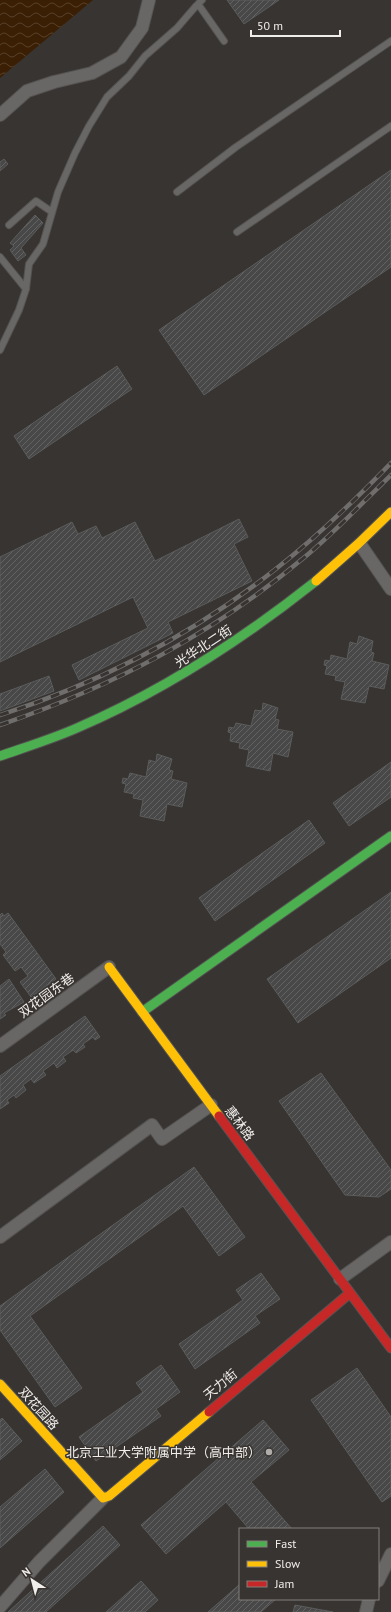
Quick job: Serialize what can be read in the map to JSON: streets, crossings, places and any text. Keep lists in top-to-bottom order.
{
  "streets": {
    "street": [
      "光华北二街",
      "双花园东巷",
      "惠林路",
      "天力街",
      "双花园路"
    ]
  },
  "crossings": [
    ["双花园东巷", "惠林路"],
    ["惠林路", "天力街"],
    ["天力街", "双花园路"]
  ],
  "places": ["北京工业大学附属中学（高中部）"],
  "legend": ["Fast", "Slow", "Jam"],
  "scale_bar": "50 m",
  "north": "top left"
}
